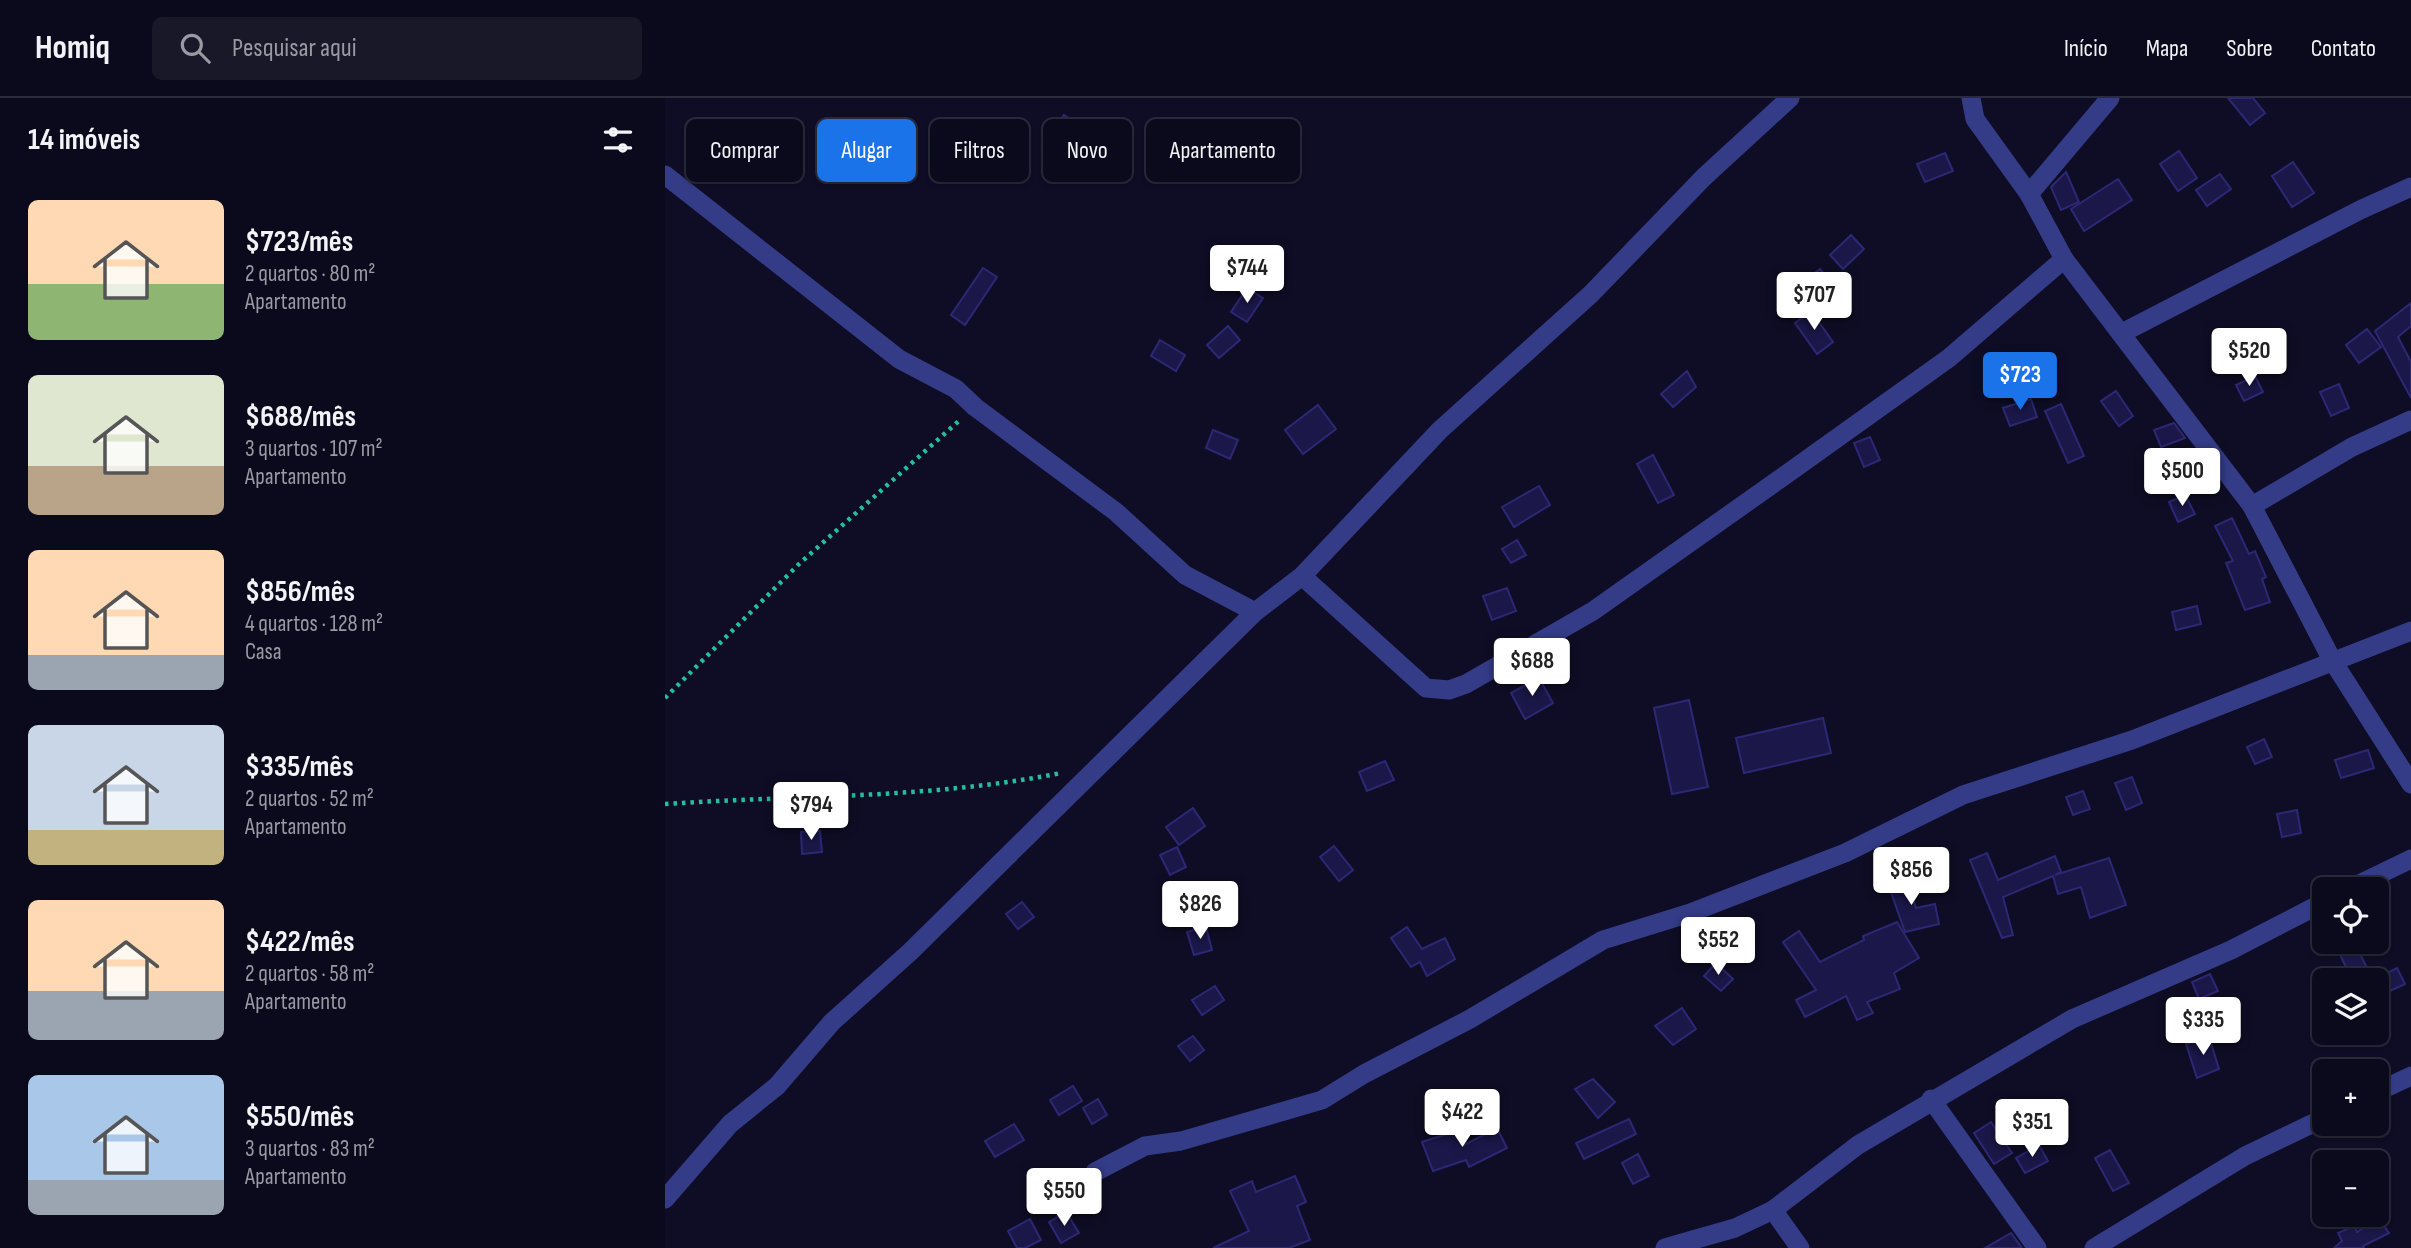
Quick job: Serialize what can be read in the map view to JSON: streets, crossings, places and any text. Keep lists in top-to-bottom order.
{
  "page": {
    "header": "Homiq",
    "search": "Pesquisar aqui",
    "nav": [
      "Início",
      "Mapa",
      "Sobre",
      "Contato"
    ],
    "heading": "14 imóveis",
    "chip": [
      "Comprar",
      "Alugar",
      "Filtros",
      "Novo",
      "Apartamento"
    ],
    "list": [
      {
        "name": "$723/mês",
        "note": "2 quartos · 80 m² · Apartamento"
      },
      {
        "name": "$688/mês",
        "note": "3 quartos · 107 m² · Apartamento"
      },
      {
        "name": "$856/mês",
        "note": "4 quartos · 128 m² · Casa"
      },
      {
        "name": "$335/mês",
        "note": "2 quartos · 52 m² · Apartamento"
      },
      {
        "name": "$422/mês",
        "note": "2 quartos · 58 m² · Apartamento"
      },
      {
        "name": "$550/mês",
        "note": "3 quartos · 83 m² · Apartamento"
      }
    ],
    "price": [
      "$744",
      "$707",
      "$520",
      "$723",
      "$500",
      "$688",
      "$794",
      "$856",
      "$826",
      "$552",
      "$335",
      "$422",
      "$351",
      "$550"
    ],
    "map_buttons": ["+", "−"]
  }
}
